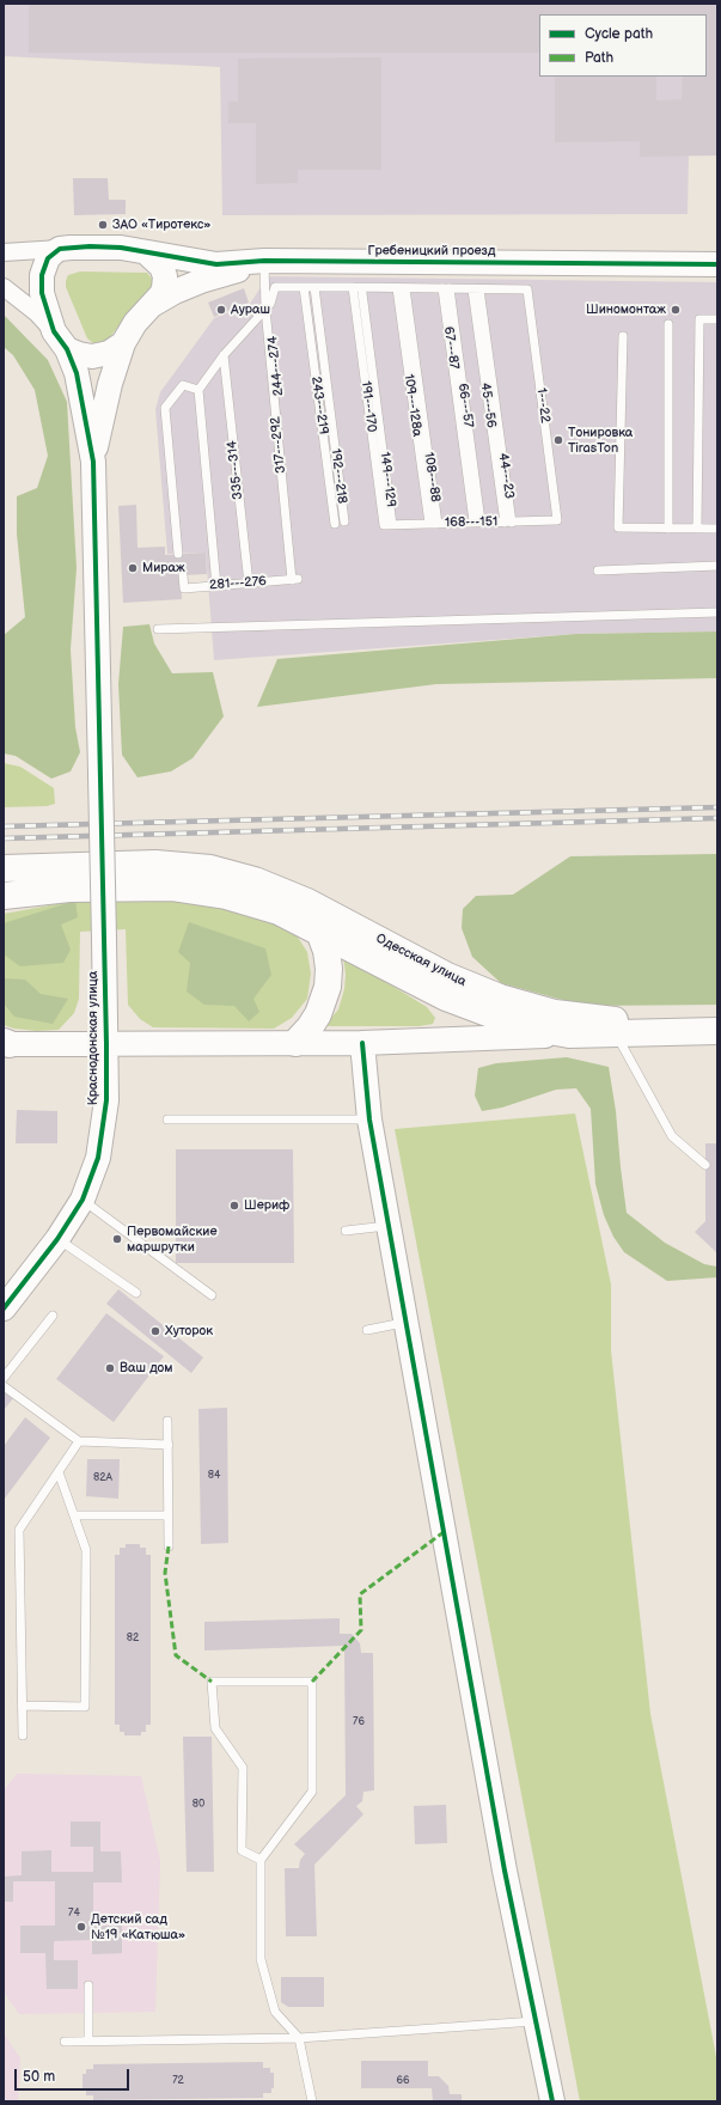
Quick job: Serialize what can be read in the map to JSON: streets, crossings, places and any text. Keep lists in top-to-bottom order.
{
  "streets": {
    "main road": ["Одесская улица"],
    "street": ["Гребеницкий проезд", "Краснодонская улица"],
    "lane": [
      "67---87",
      "244---274",
      "243---219",
      "109---128а",
      "45---56",
      "1---22",
      "191---170",
      "335---314",
      "192---218",
      "149---129",
      "168---151",
      "281---276"
    ]
  },
  "crossings": [
    ["Гребеницкий проезд", "244---274"],
    ["67---87", "168---151"],
    ["244---274", "281---276"],
    ["243---219", "192---218"],
    ["109---128а", "168---151"],
    ["45---56", "1---22"],
    ["45---56", "168---151"],
    ["1---22", "168---151"],
    ["191---170", "149---129"],
    ["191---170", "168---151"],
    ["335---314", "281---276"],
    ["149---129", "168---151"],
    ["Одесская улица", "Краснодонская улица"]
  ],
  "places": [
    "ЗАО «Тиротекс»",
    "Аураш",
    "Шиномонтаж",
    "Тонировка TirasTon",
    "Мираж",
    "Шериф",
    "Первомайские маршрутки",
    "Хуторок",
    "Ваш дом",
    "Детский сад №19 «Катюша»"
  ],
  "house_numbers": [
    "84",
    "82А",
    "82",
    "76",
    "80",
    "74",
    "72",
    "66"
  ],
  "legend": ["Cycle path", "Path"],
  "scale_bar": "50 m"
}
